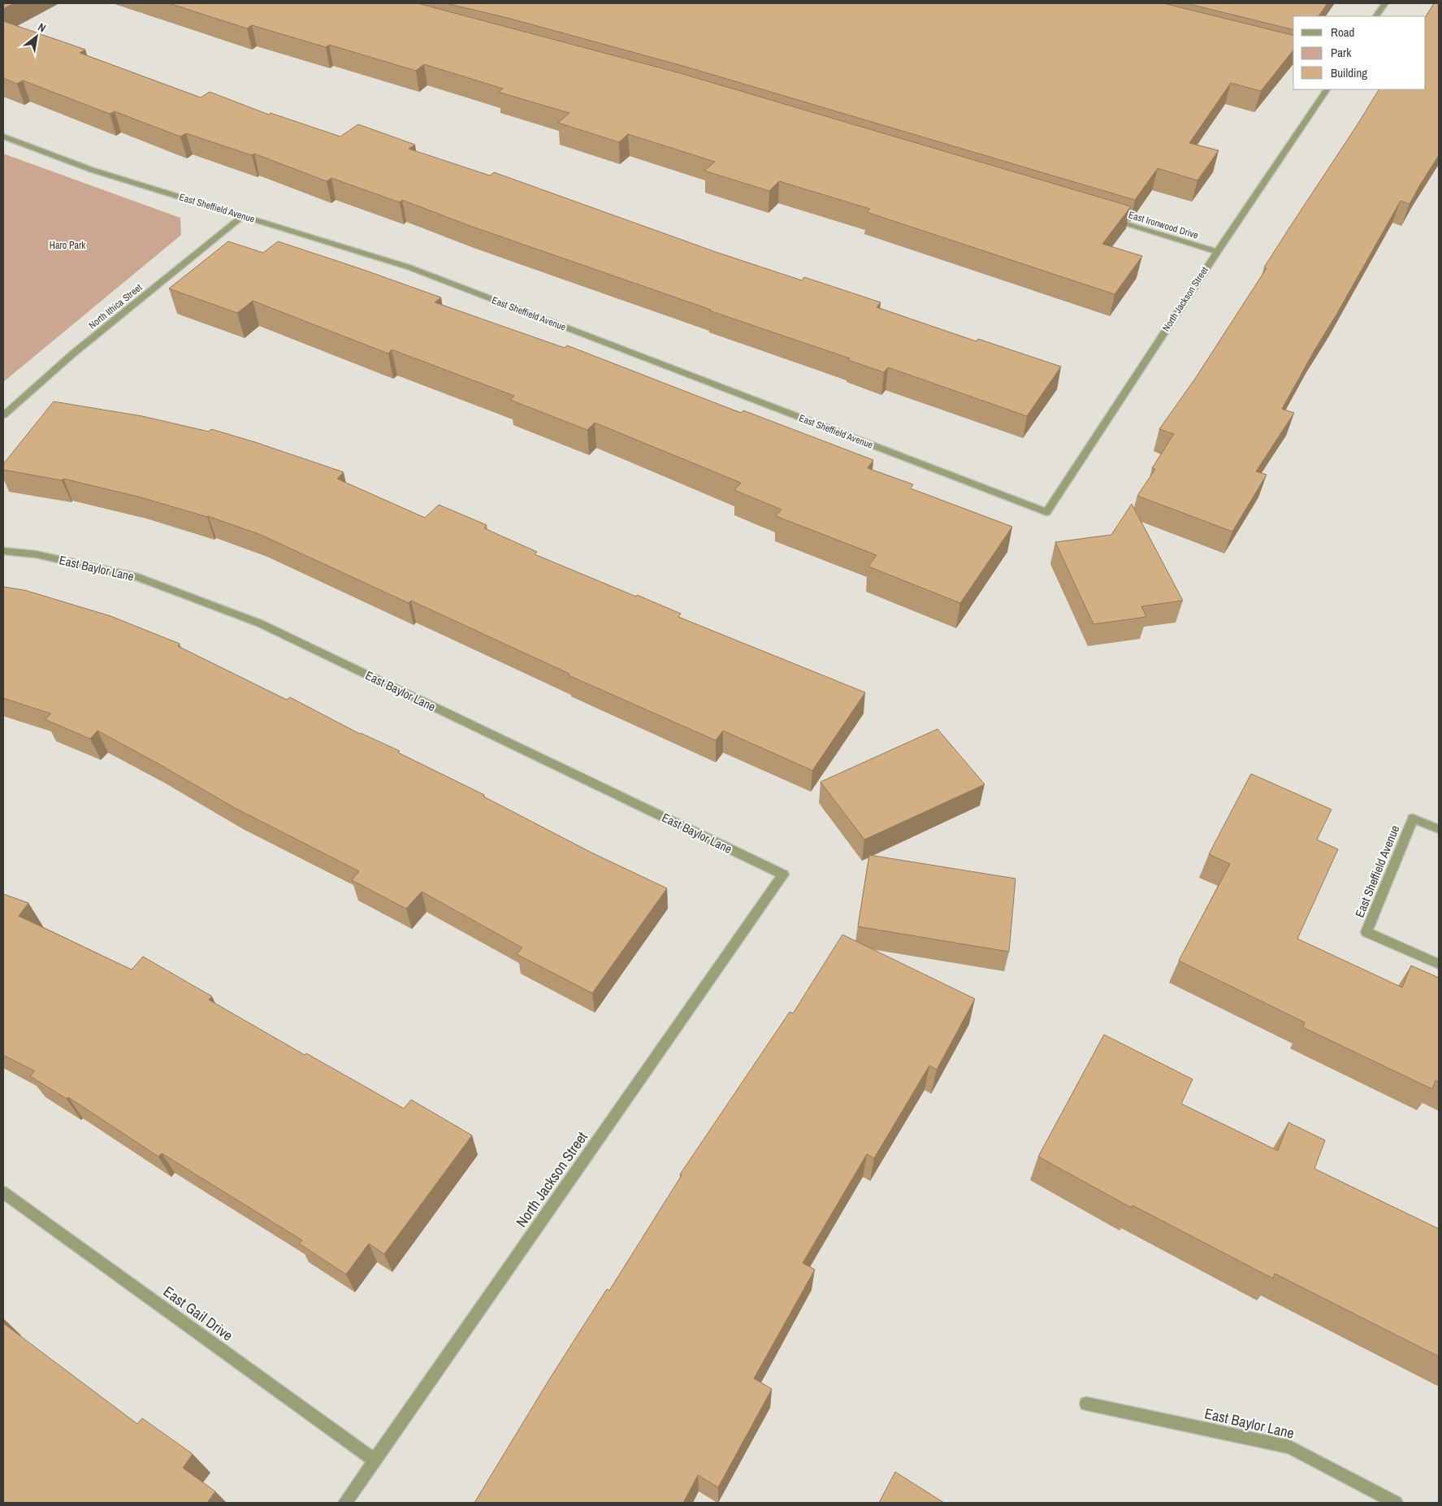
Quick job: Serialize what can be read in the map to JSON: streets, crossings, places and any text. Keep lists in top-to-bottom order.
{
  "streets": {
    "street": [
      "East Sheffield Avenue",
      "East Ironwood Drive",
      "North Jackson Street",
      "North Ithica Street",
      "East Baylor Lane",
      "East Gail Drive"
    ]
  },
  "crossings": [
    ["East Sheffield Avenue", "North Jackson Street"],
    ["East Sheffield Avenue", "North Ithica Street"],
    ["East Ironwood Drive", "North Jackson Street"],
    ["North Jackson Street", "East Baylor Lane"],
    ["North Jackson Street", "East Gail Drive"]
  ],
  "parks": ["Haro Park"],
  "legend": ["Road", "Park", "Building"],
  "north": "top right"
}
